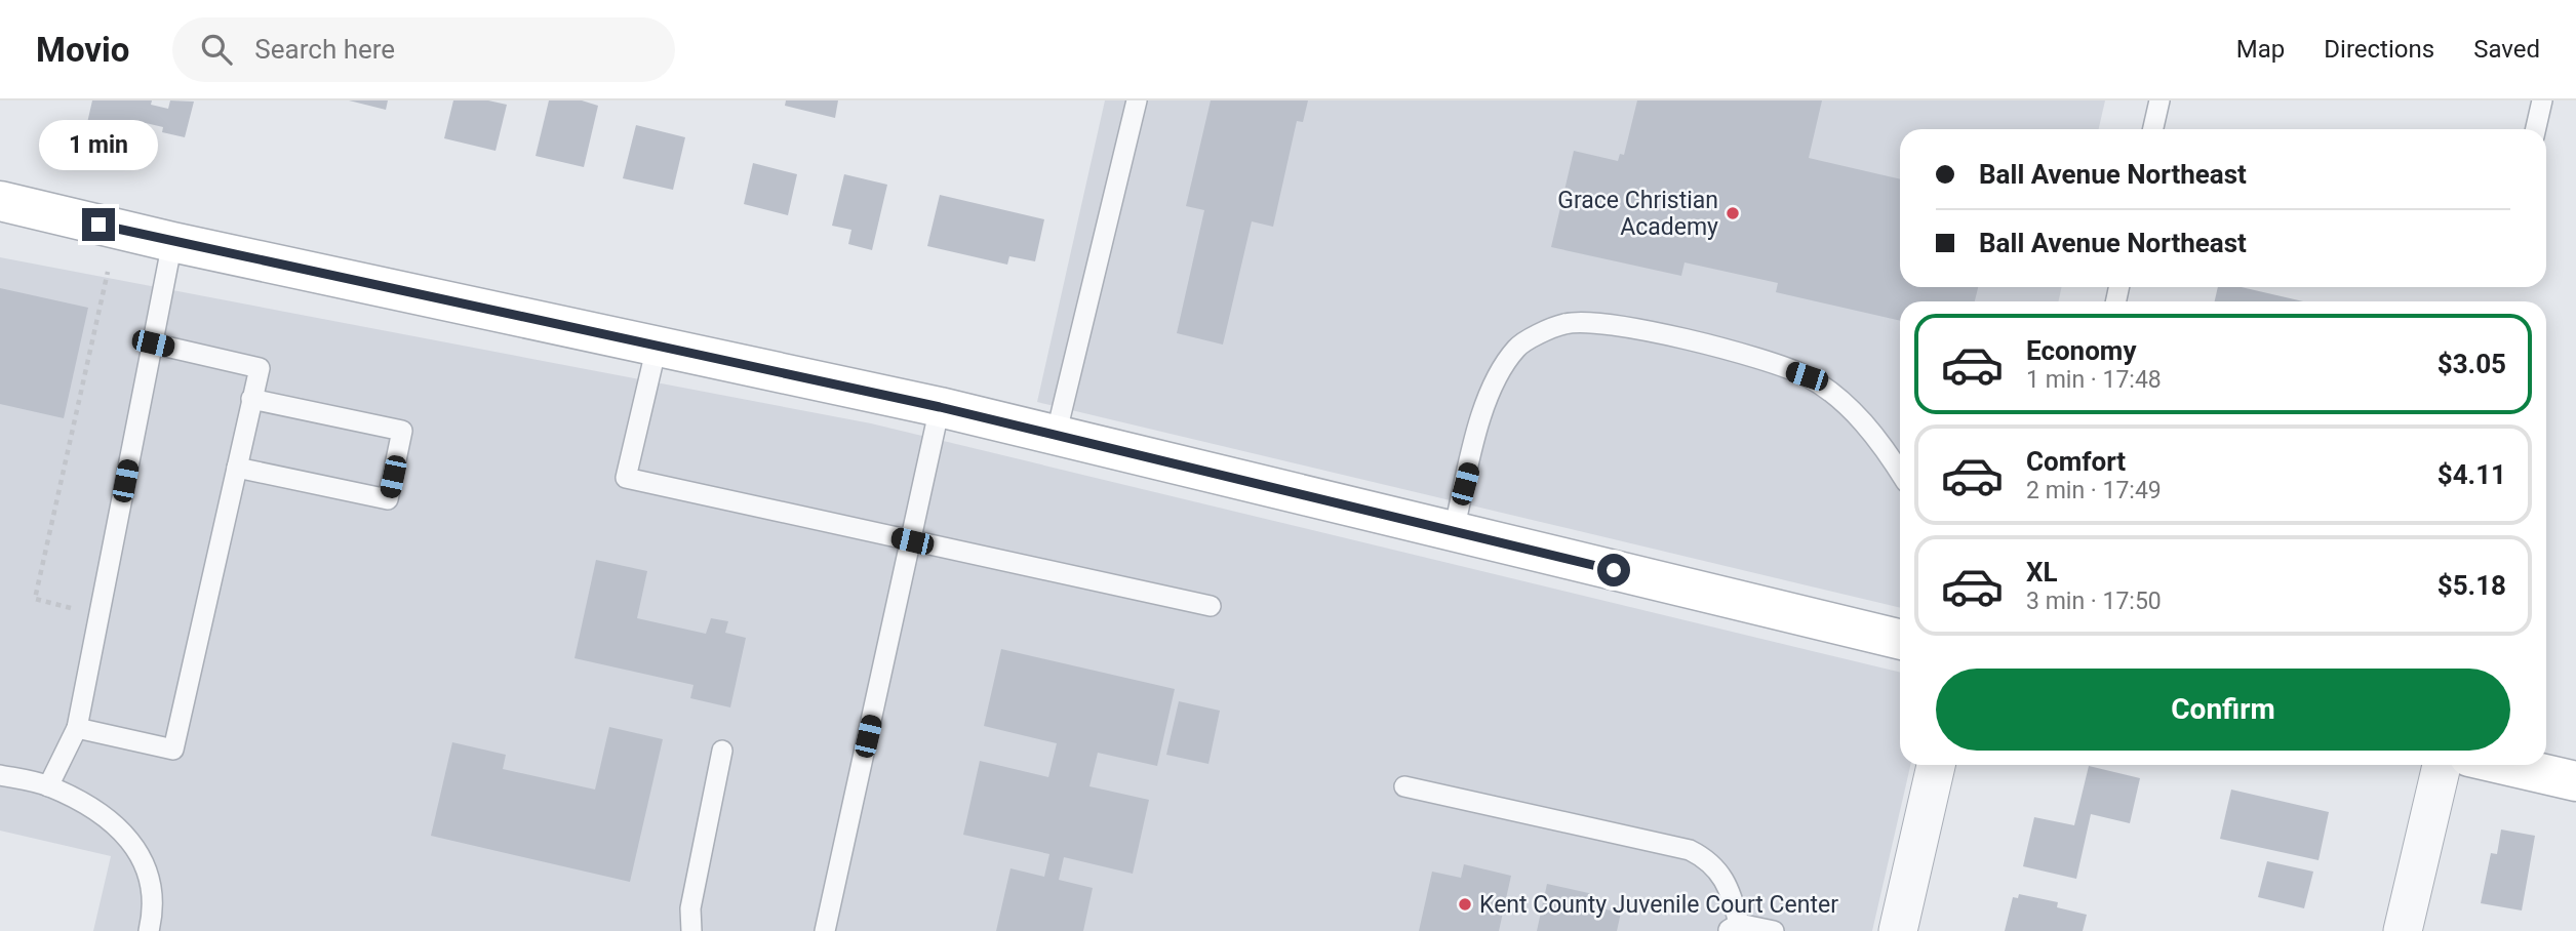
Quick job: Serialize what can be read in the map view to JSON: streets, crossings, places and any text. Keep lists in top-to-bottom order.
{
  "places": ["Grace Christian Academy", "Kent County Juvenile Court Center"],
  "page": {
    "header": "Movio",
    "search": "Search here",
    "nav": ["Map", "Directions", "Saved"],
    "bubble": "1 min",
    "banner": ["Ball Avenue Northeast", "Ball Avenue Northeast"],
    "list": [
      {
        "name": "Economy",
        "note": "1 min · 17:48",
        "value": "$3.05"
      },
      {
        "name": "Comfort",
        "note": "2 min · 17:49",
        "value": "$4.11"
      },
      {
        "name": "XL",
        "note": "3 min · 17:50",
        "value": "$5.18"
      }
    ],
    "buttons": "Confirm"
  }
}
